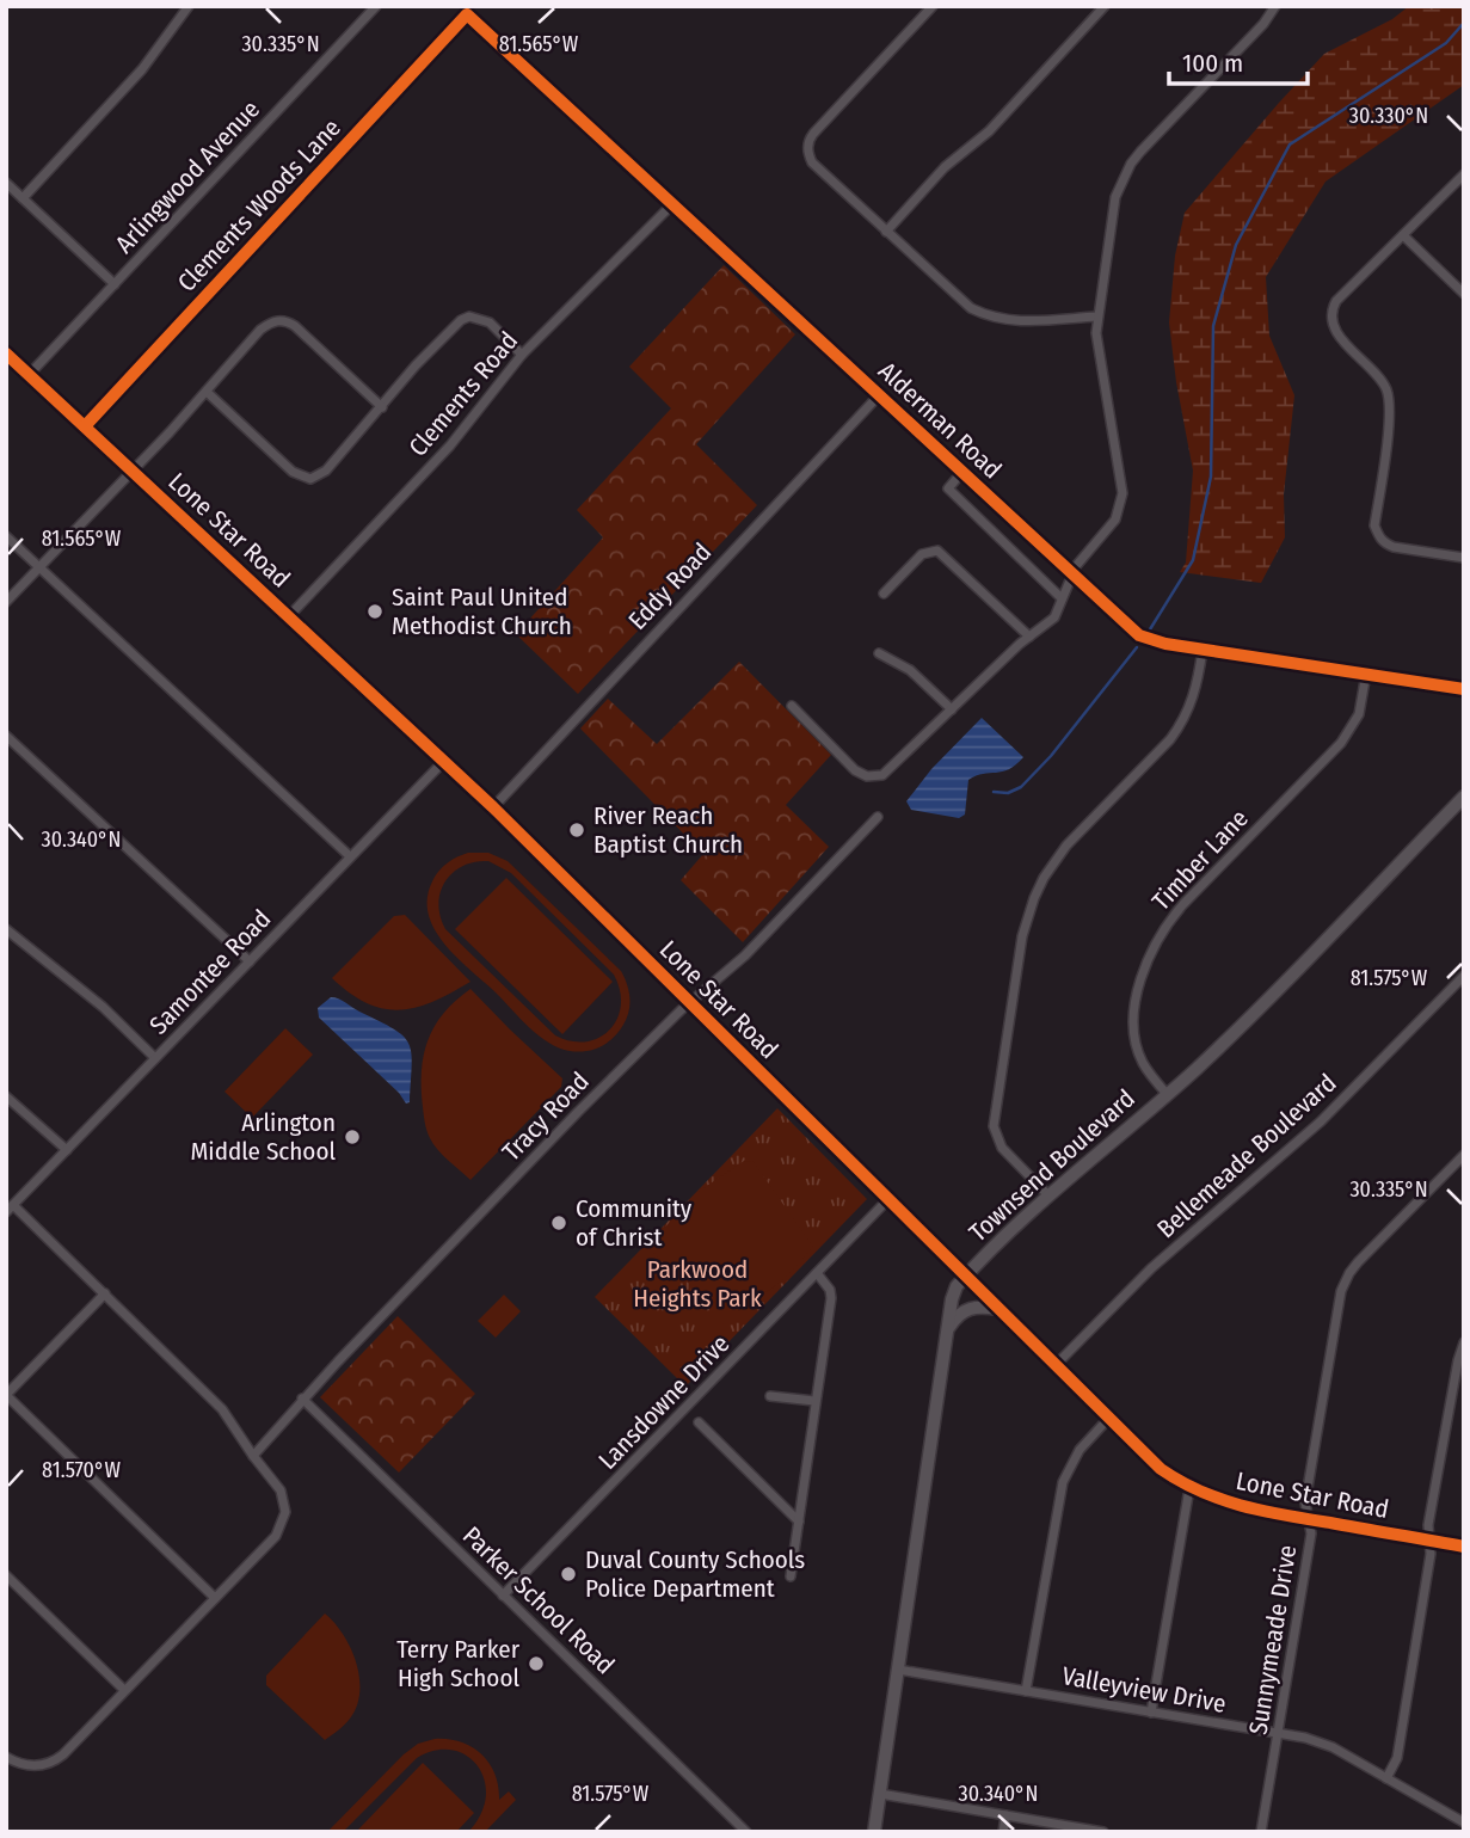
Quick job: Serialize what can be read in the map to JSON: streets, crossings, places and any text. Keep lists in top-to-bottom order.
{
  "streets": {
    "street": [
      "Arlingwood Avenue",
      "Clements Woods Lane",
      "Clements Road",
      "Alderman Road",
      "Lone Star Road",
      "Eddy Road",
      "Timber Lane",
      "Samontee Road",
      "Tracy Road",
      "Bellemeade Boulevard",
      "Townsend Boulevard",
      "Lansdowne Drive",
      "Parker School Road",
      "Sunnymeade Drive",
      "Valleyview Drive"
    ]
  },
  "crossings": [
    ["Arlingwood Avenue", "Lone Star Road"],
    ["Clements Woods Lane", "Alderman Road"],
    ["Clements Woods Lane", "Lone Star Road"],
    ["Clements Road", "Alderman Road"],
    ["Clements Road", "Lone Star Road"],
    ["Alderman Road", "Eddy Road"],
    ["Alderman Road", "Timber Lane"],
    ["Lone Star Road", "Eddy Road"],
    ["Lone Star Road", "Samontee Road"],
    ["Lone Star Road", "Tracy Road"],
    ["Lone Star Road", "Bellemeade Boulevard"],
    ["Lone Star Road", "Townsend Boulevard"],
    ["Lone Star Road", "Lansdowne Drive"],
    ["Lone Star Road", "Sunnymeade Drive"],
    ["Timber Lane", "Townsend Boulevard"],
    ["Tracy Road", "Parker School Road"],
    ["Townsend Boulevard", "Valleyview Drive"],
    ["Lansdowne Drive", "Parker School Road"],
    ["Sunnymeade Drive", "Valleyview Drive"]
  ],
  "parks": ["Parkwood Heights Park"],
  "places": [
    "Saint Paul United Methodist Church",
    "River Reach Baptist Church",
    "Arlington Middle School",
    "Community of Christ",
    "Duval County Schools Police Department",
    "Terry Parker High School"
  ],
  "scale_bar": "100 m",
  "coordinates": [
    "30.335°N",
    "81.565°W",
    "30.330°N",
    "30.340°N",
    "81.575°W",
    "81.570°W"
  ]
}
